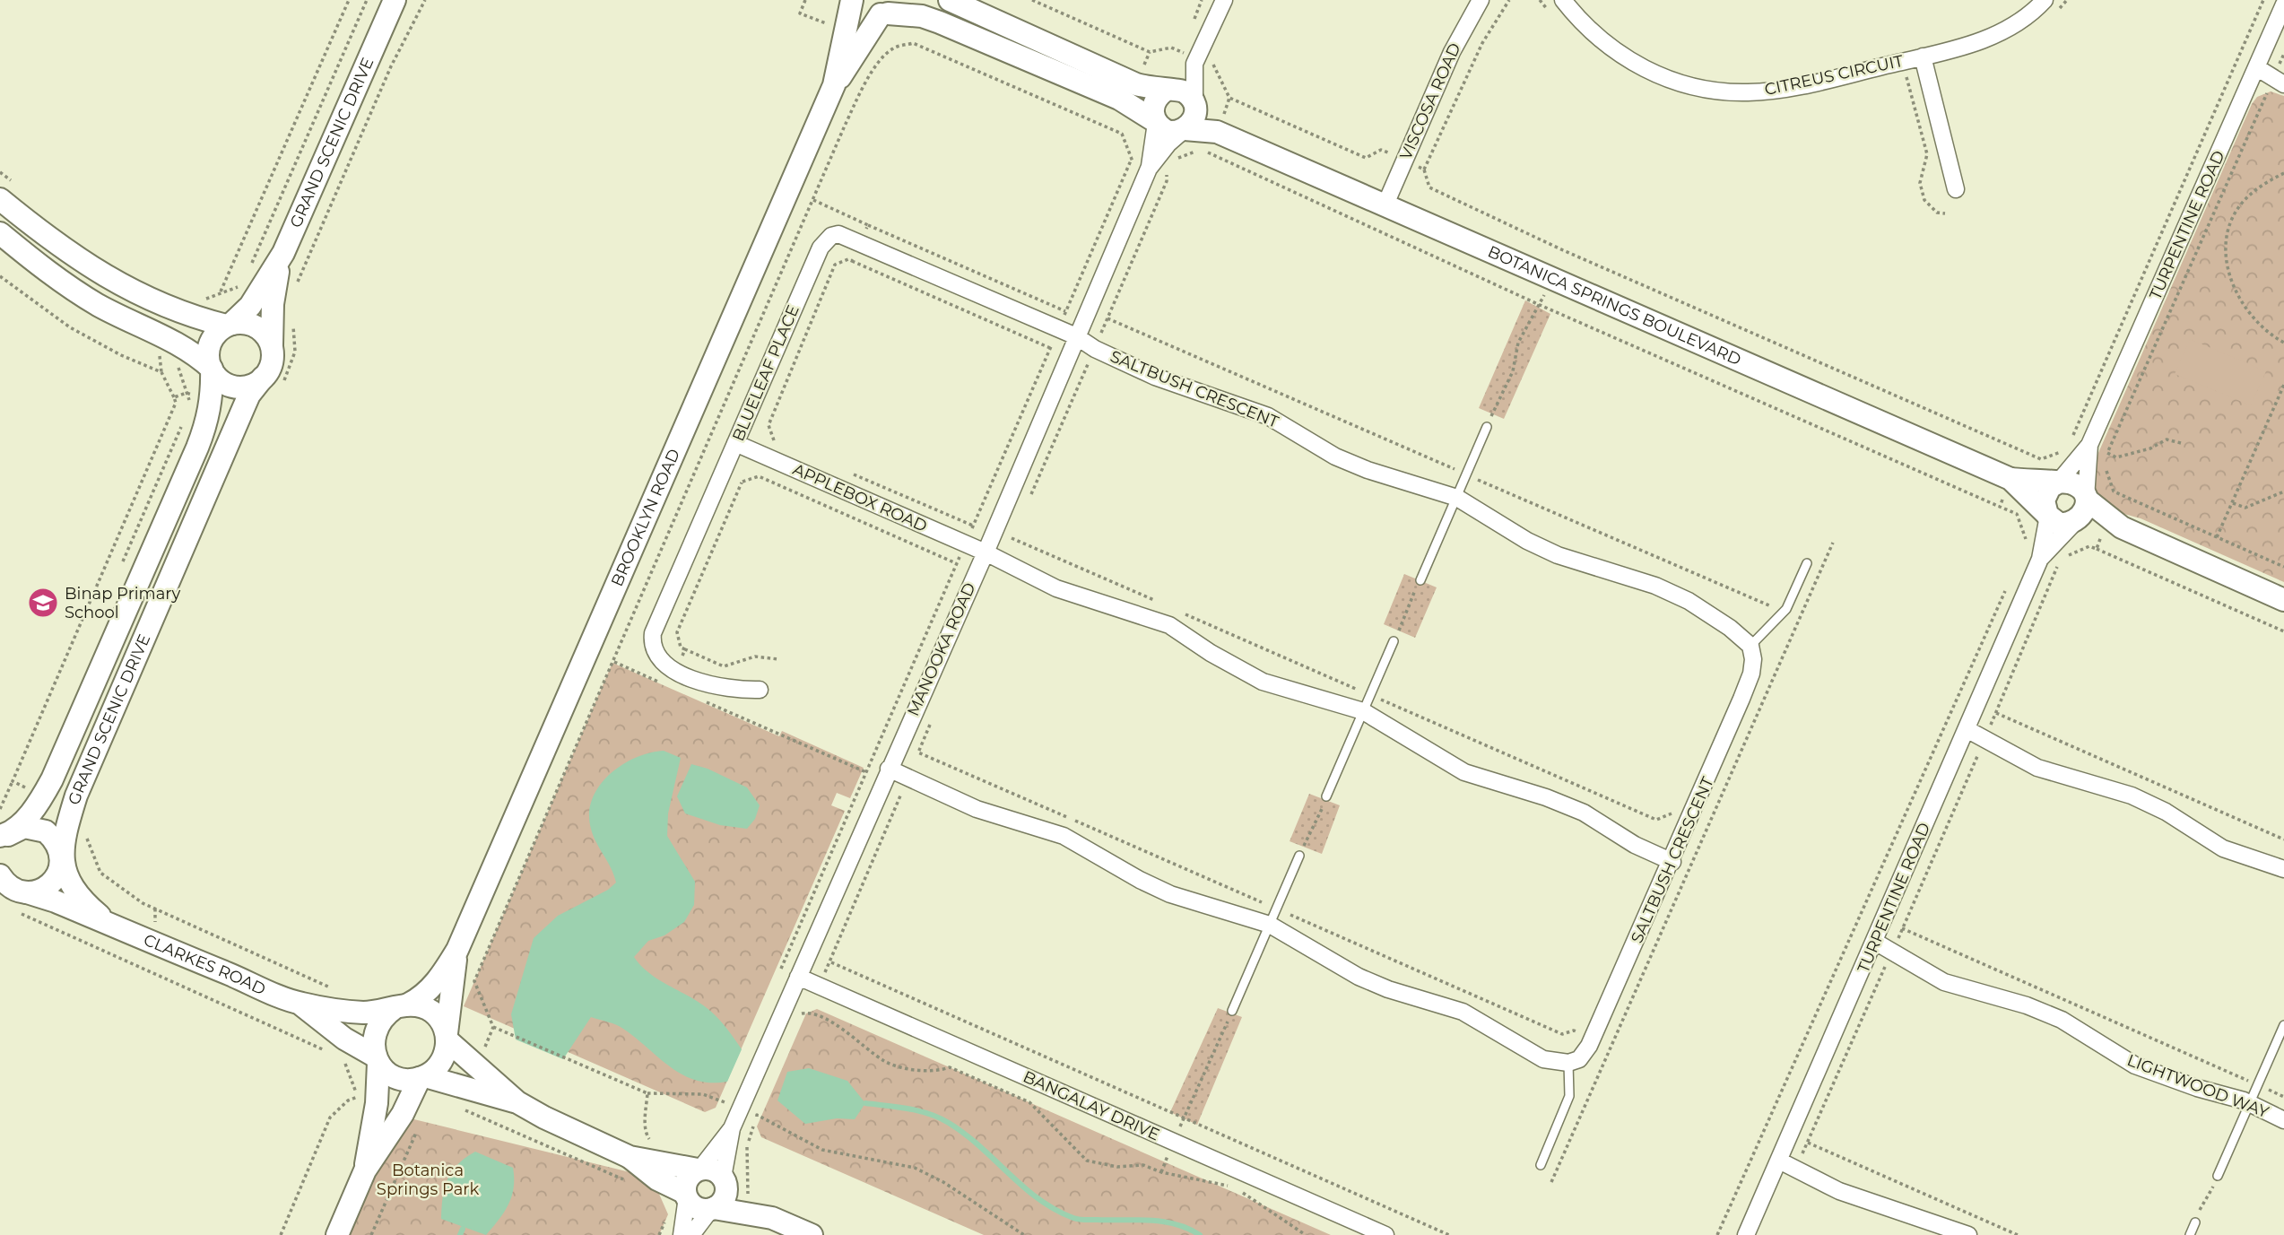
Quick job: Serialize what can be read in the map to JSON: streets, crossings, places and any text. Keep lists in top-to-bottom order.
{
  "streets": {
    "street": [
      "CITREUS CIRCUIT",
      "VISCOSA ROAD",
      "GRAND SCENIC DRIVE",
      "TURPENTINE ROAD",
      "BOTANICA SPRINGS BOULEVARD",
      "BLUELEAF PLACE",
      "SALTBUSH CRESCENT",
      "APPLEBOX ROAD",
      "BROOKLYN ROAD",
      "MANOOKA ROAD",
      "CLARKES ROAD",
      "LIGHTWOOD WAY",
      "BANGALAY DRIVE"
    ]
  },
  "crossings": [
    ["VISCOSA ROAD", "BOTANICA SPRINGS BOULEVARD"],
    ["GRAND SCENIC DRIVE", "CLARKES ROAD"],
    ["TURPENTINE ROAD", "BOTANICA SPRINGS BOULEVARD"],
    ["TURPENTINE ROAD", "LIGHTWOOD WAY"],
    ["BOTANICA SPRINGS BOULEVARD", "MANOOKA ROAD"],
    ["BLUELEAF PLACE", "SALTBUSH CRESCENT"],
    ["BLUELEAF PLACE", "APPLEBOX ROAD"],
    ["BLUELEAF PLACE", "MANOOKA ROAD"],
    ["SALTBUSH CRESCENT", "APPLEBOX ROAD"],
    ["SALTBUSH CRESCENT", "MANOOKA ROAD"],
    ["APPLEBOX ROAD", "MANOOKA ROAD"],
    ["BROOKLYN ROAD", "CLARKES ROAD"],
    ["MANOOKA ROAD", "BANGALAY DRIVE"]
  ],
  "parks": ["Botanica Springs Park"],
  "places": {
    "school or university": ["Binap Primary School"]
  }
}
